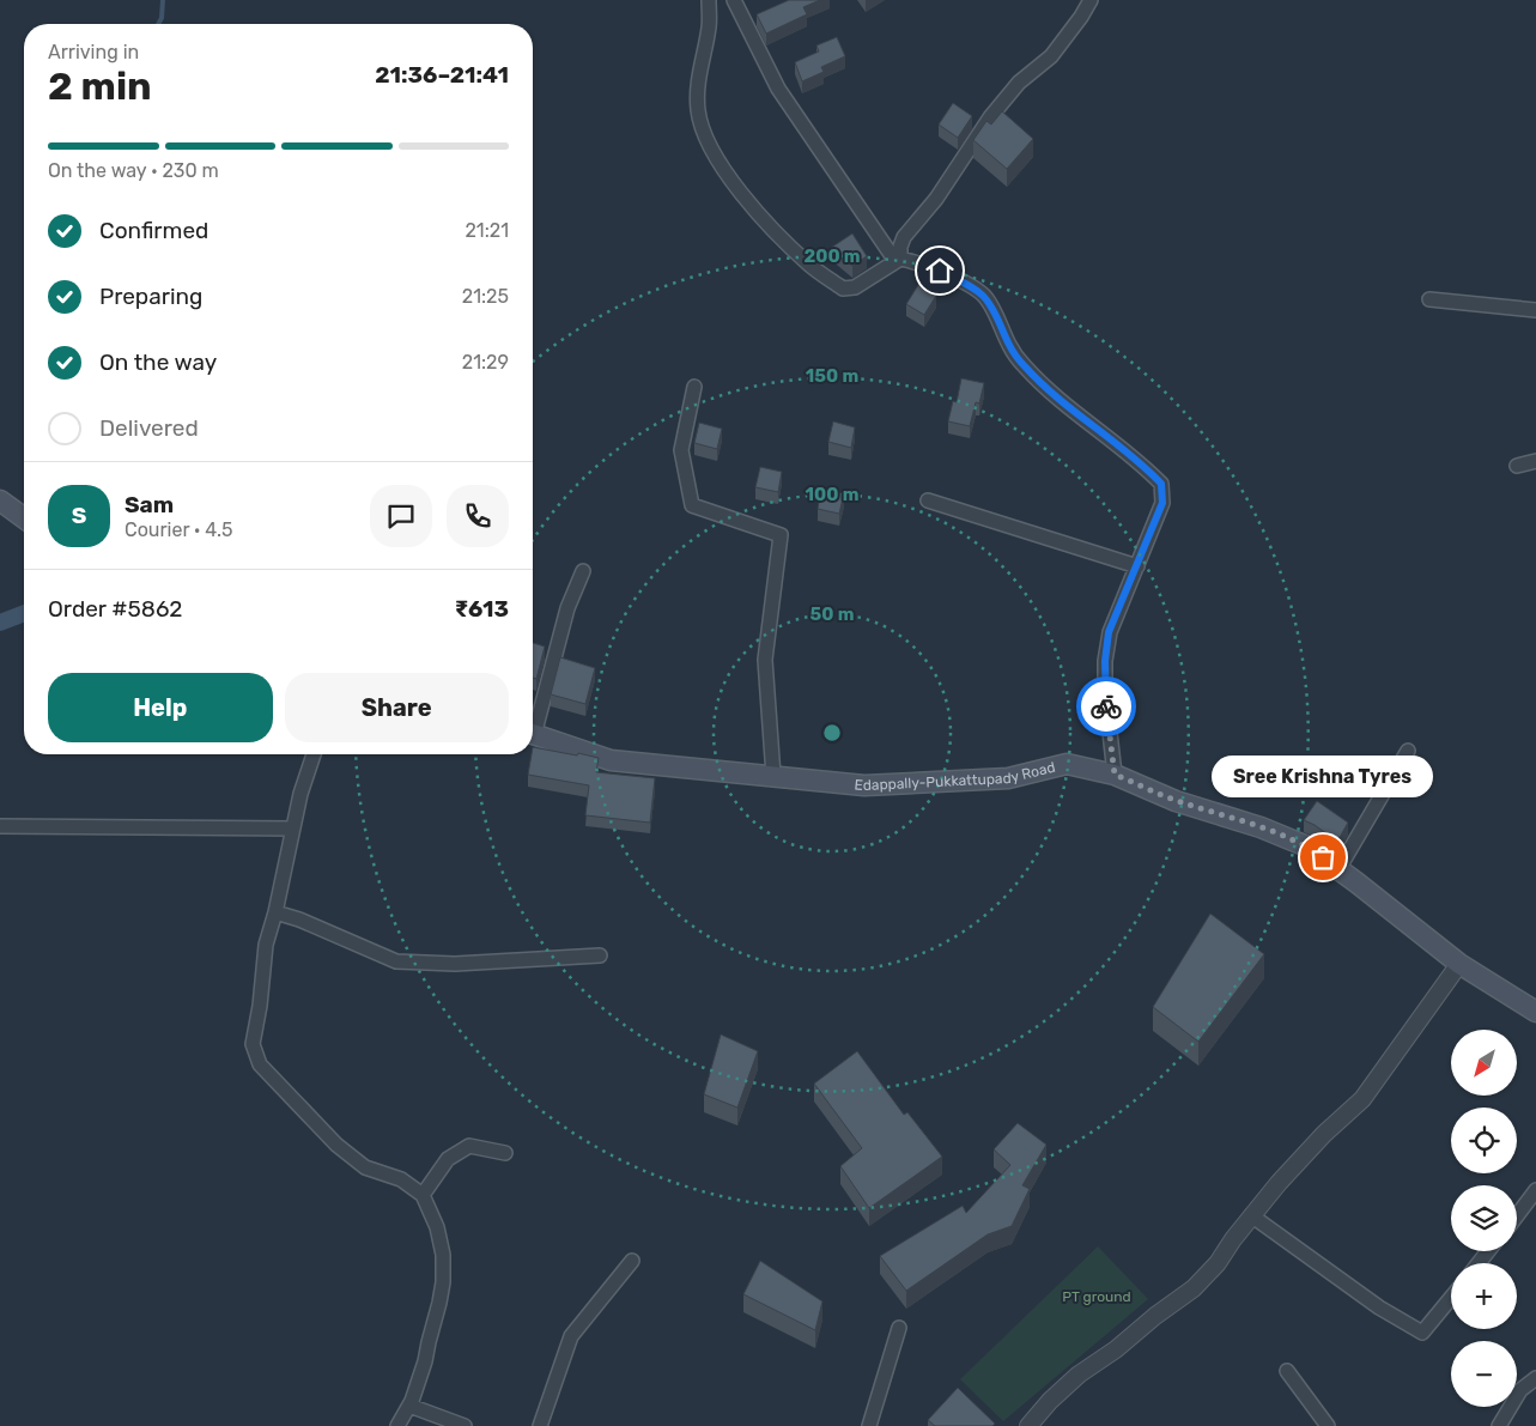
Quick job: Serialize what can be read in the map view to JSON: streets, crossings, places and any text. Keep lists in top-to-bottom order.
{
  "streets": {
    "main road": ["Edappally-Pukkattupady Road"]
  },
  "parks": ["PT ground"],
  "places": ["Sree Krishna Tyres"],
  "north": "bottom left",
  "page": {
    "heading": ["2 min", "Arriving in", "21:36–21:41"],
    "panel": [
      "Sam",
      "Courier · 4.5",
      "Order #5862",
      "₹613"
    ],
    "bar": "On the way · 230 m",
    "list": [
      ["Confirmed", "21:21"],
      ["Preparing", "21:25"],
      ["On the way", "21:29"],
      "Delivered"
    ],
    "round": "S",
    "buttons": ["Help", "Share"],
    "bubble": "Sree Krishna Tyres",
    "map_buttons": ["+", "−"]
  },
  "rings": [
    "200 m",
    "150 m",
    "100 m",
    "50 m"
  ]
}
